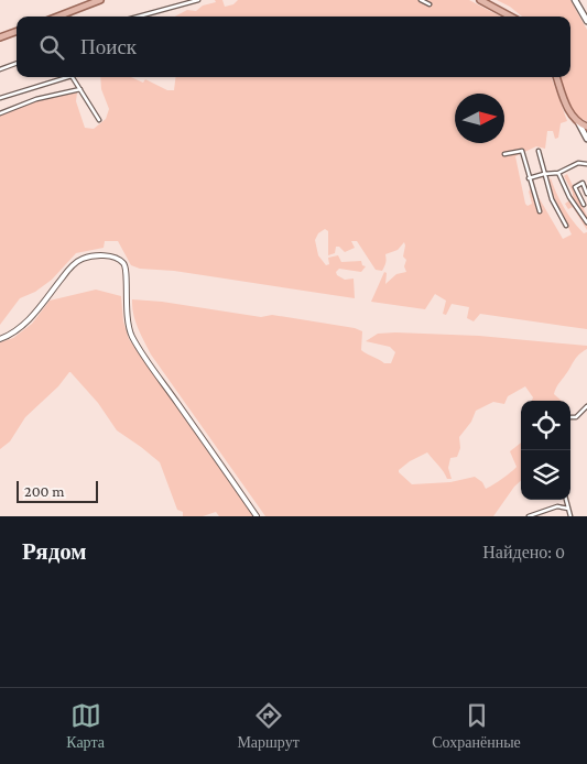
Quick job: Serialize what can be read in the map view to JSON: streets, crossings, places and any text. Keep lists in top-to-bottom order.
{
  "scale_bar": "200 m",
  "north": "right",
  "page": {
    "search": "Поиск",
    "scale": "200 m",
    "heading": ["Рядом", "Найдено: 0"],
    "nav": ["Карта", "Маршрут", "Сохранённые"]
  }
}
